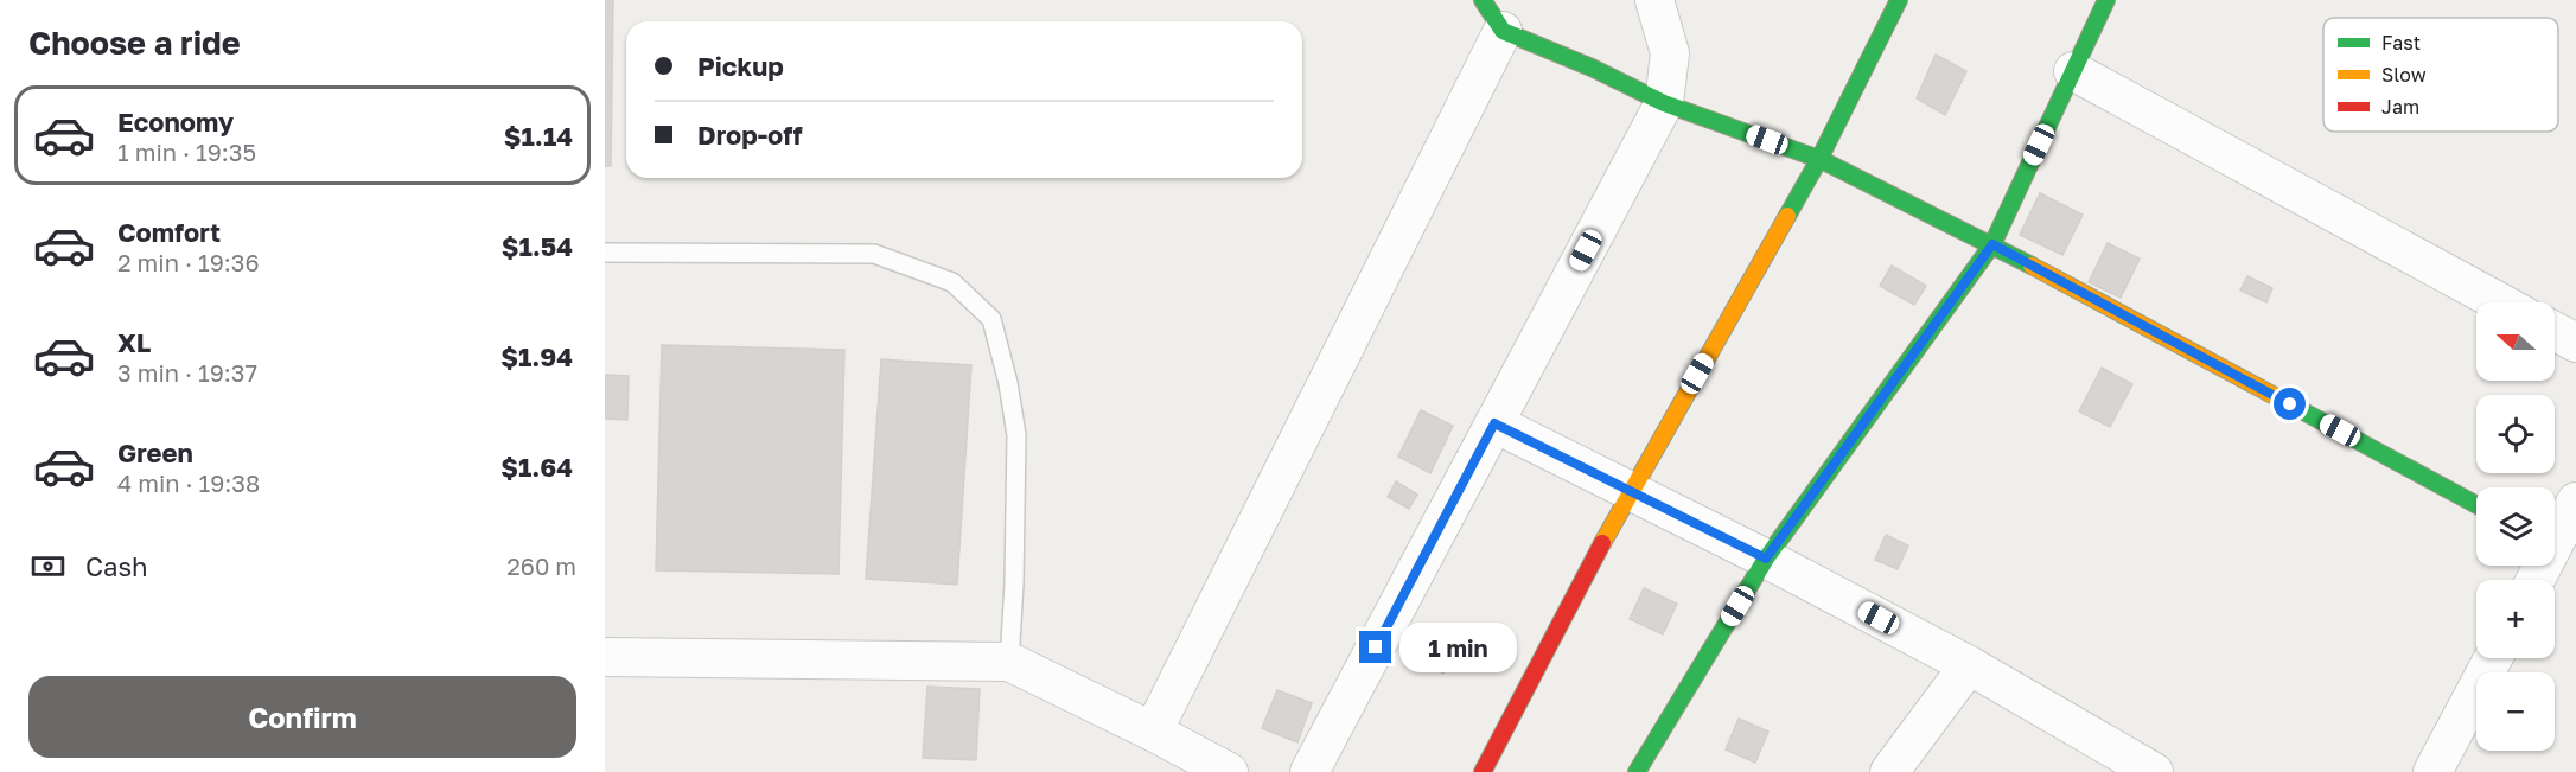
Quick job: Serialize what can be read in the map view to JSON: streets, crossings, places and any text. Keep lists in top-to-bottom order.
{
  "legend": ["Fast", "Slow", "Jam"],
  "north": "left",
  "page": {
    "heading": "Choose a ride",
    "banner": ["Pickup", "Drop-off"],
    "list": [
      {
        "name": "Economy",
        "note": "1 min · 19:35",
        "value": "$1.14"
      },
      {
        "name": "Comfort",
        "note": "2 min · 19:36",
        "value": "$1.54"
      },
      {
        "name": "XL",
        "note": "3 min · 19:37",
        "value": "$1.94"
      },
      {
        "name": "Green",
        "note": "4 min · 19:38",
        "value": "$1.64"
      }
    ],
    "map_buttons": ["+", "−"],
    "pay": ["Cash", "260 m"],
    "bubble": "1 min",
    "buttons": "Confirm"
  }
}
